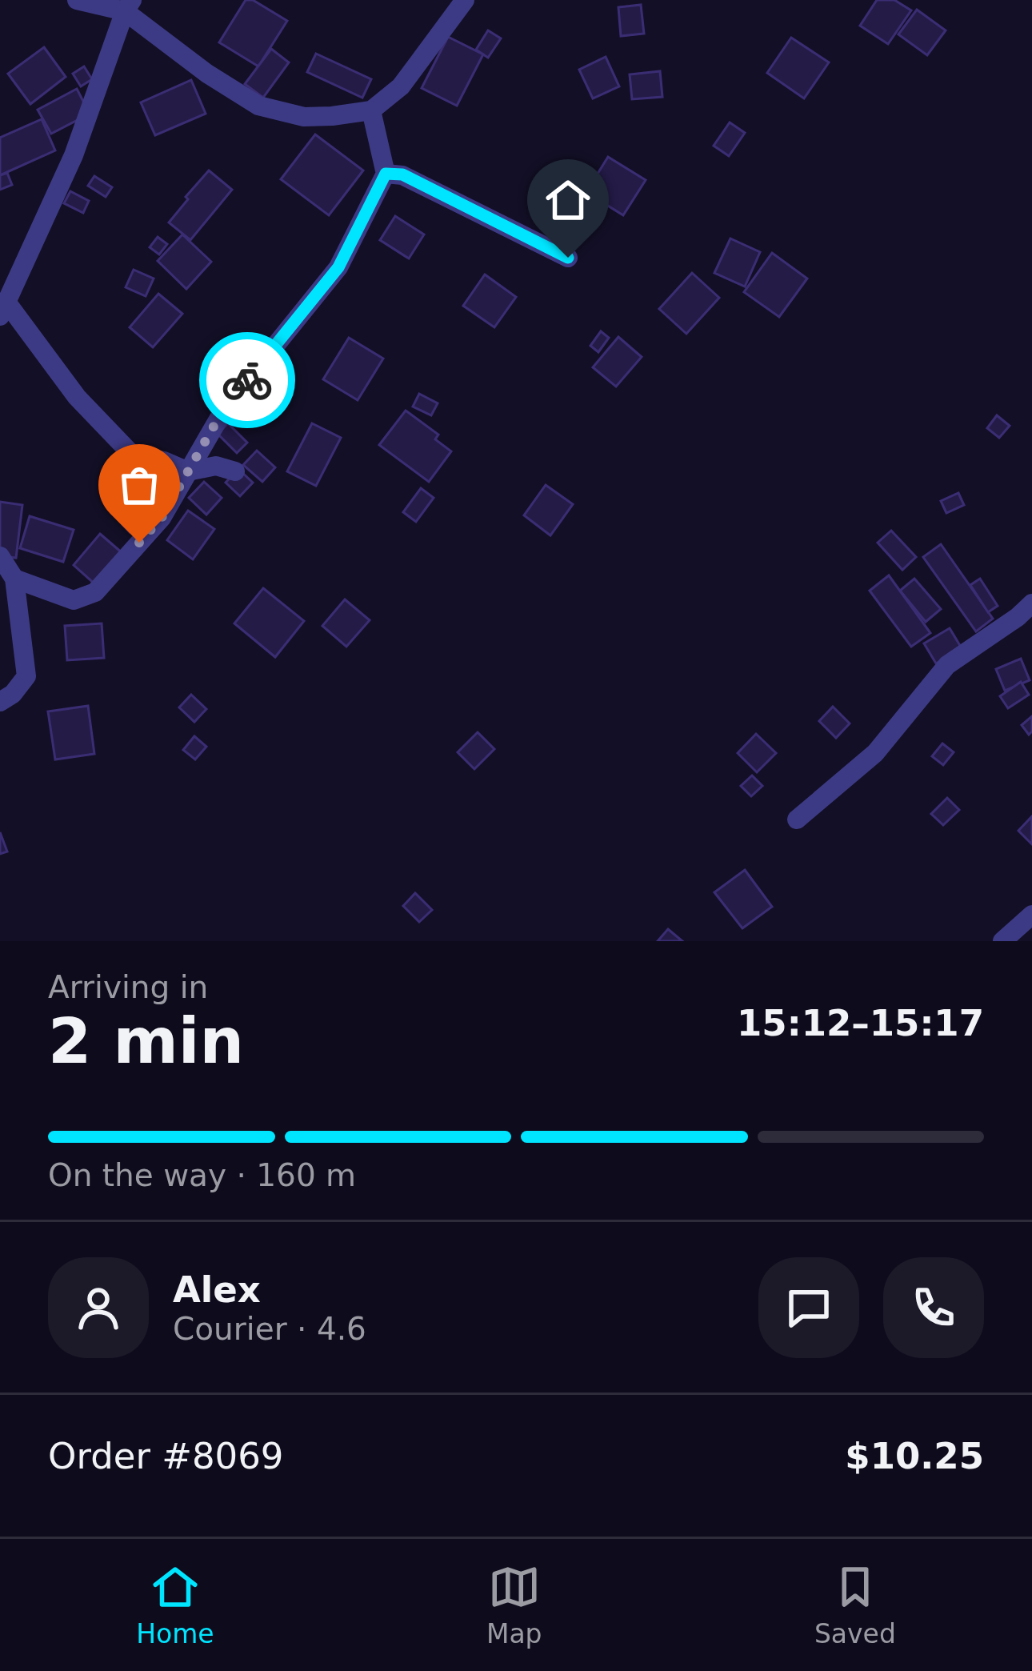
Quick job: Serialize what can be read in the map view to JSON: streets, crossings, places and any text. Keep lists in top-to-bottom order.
{
  "page": {
    "heading": ["2 min", "Arriving in", "15:12–15:17"],
    "panel": [
      "Alex",
      "Courier · 4.6",
      "Order #8069",
      "$10.25"
    ],
    "bar": "On the way · 160 m",
    "tabs": ["Home", "Map", "Saved"]
  }
}
